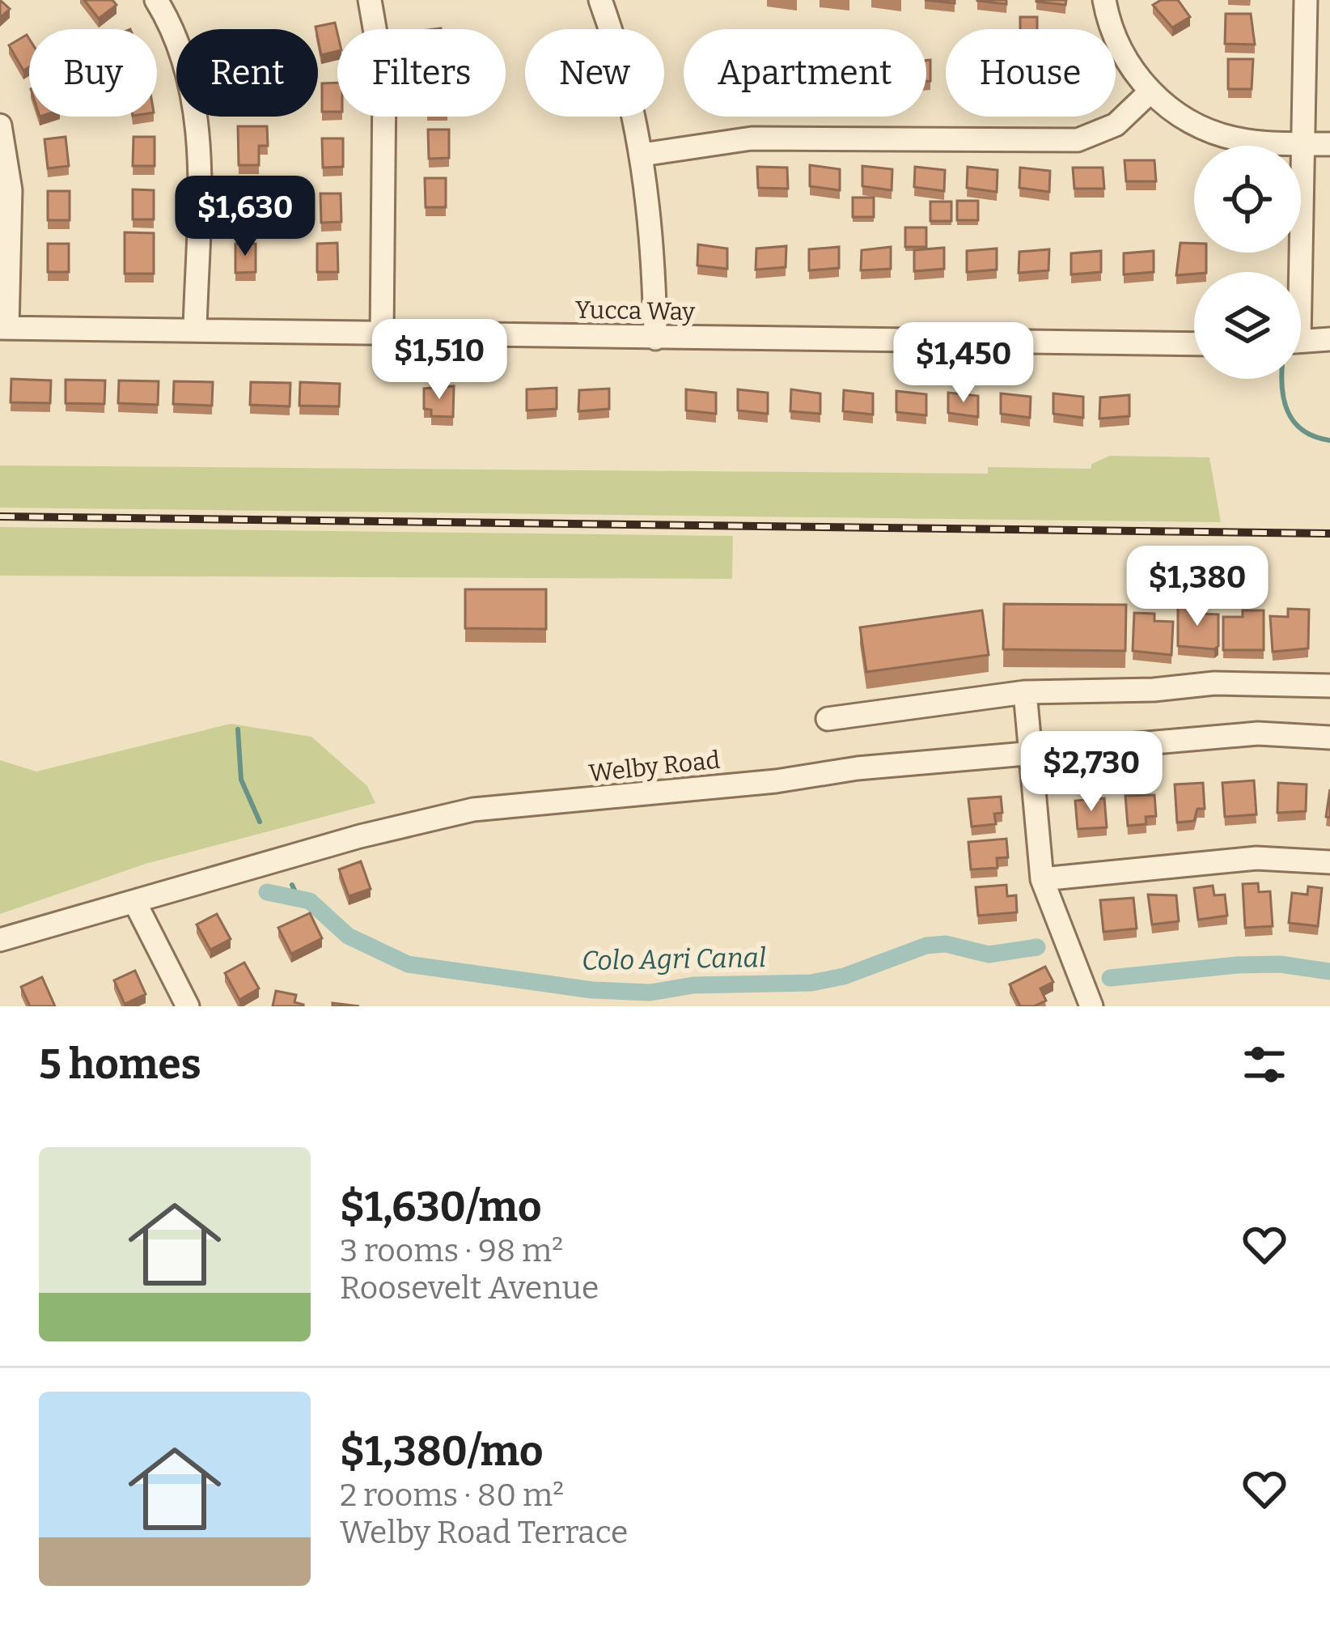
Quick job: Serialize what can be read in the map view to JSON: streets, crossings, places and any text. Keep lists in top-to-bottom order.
{
  "streets": {
    "street": ["Yucca Way", "Welby Road"]
  },
  "water": ["Colo Agri Canal"],
  "page": {
    "chip": [
      "Buy",
      "Rent",
      "Filters",
      "New",
      "Apartment",
      "House"
    ],
    "price": [
      "$1,630",
      "$1,510",
      "$1,450",
      "$1,380",
      "$2,730"
    ],
    "heading": "5 homes",
    "list": [
      {
        "name": "$1,630/mo",
        "note": "3 rooms · 98 m² · Roosevelt Avenue"
      },
      {
        "name": "$1,380/mo",
        "note": "2 rooms · 80 m² · Welby Road Terrace"
      }
    ]
  }
}
